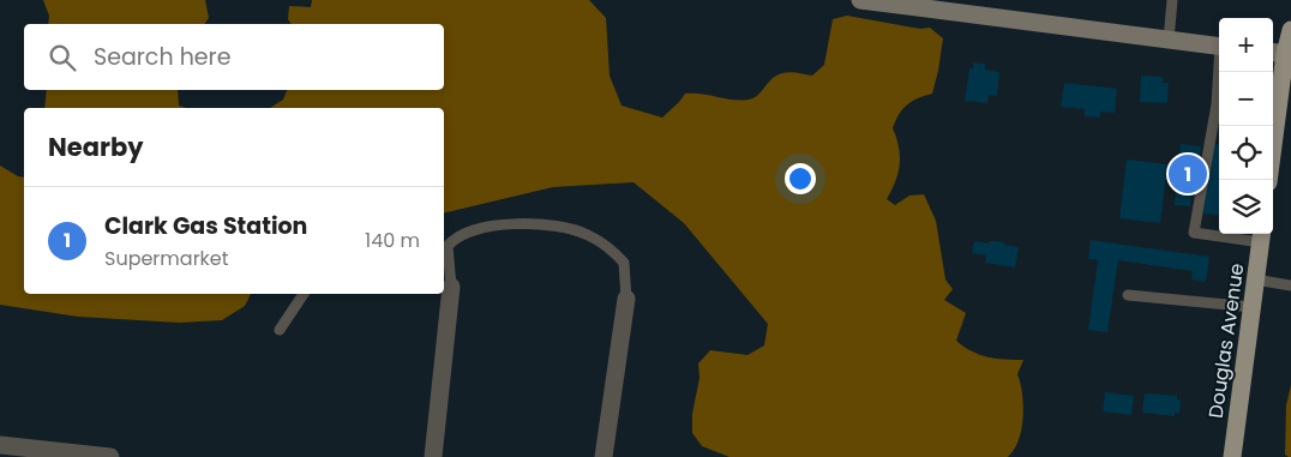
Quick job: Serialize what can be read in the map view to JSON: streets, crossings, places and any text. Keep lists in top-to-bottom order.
{
  "streets": {
    "main road": ["Douglas Avenue"]
  },
  "page": {
    "map_buttons": ["+", "−"],
    "search": "Search here",
    "heading": "Nearby",
    "pins": "1",
    "list": [
      {
        "mark": "1",
        "name": "Clark Gas Station",
        "note": "Supermarket",
        "value": "140 m"
      }
    ]
  }
}
